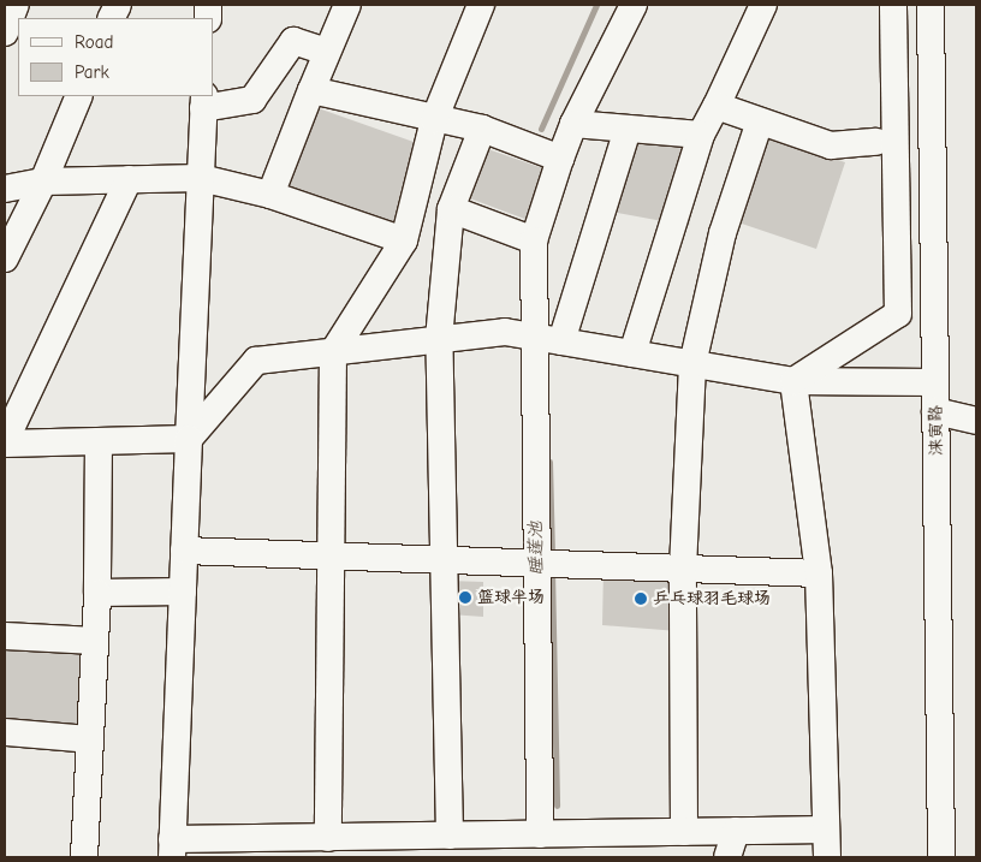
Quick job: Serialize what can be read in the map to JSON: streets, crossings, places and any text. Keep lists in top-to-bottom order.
{
  "streets": {
    "street": ["涞寅路"]
  },
  "water": ["睡莲池"],
  "places": ["篮球半场", "乒乓球羽毛球场"],
  "legend": ["Road", "Park"]
}
